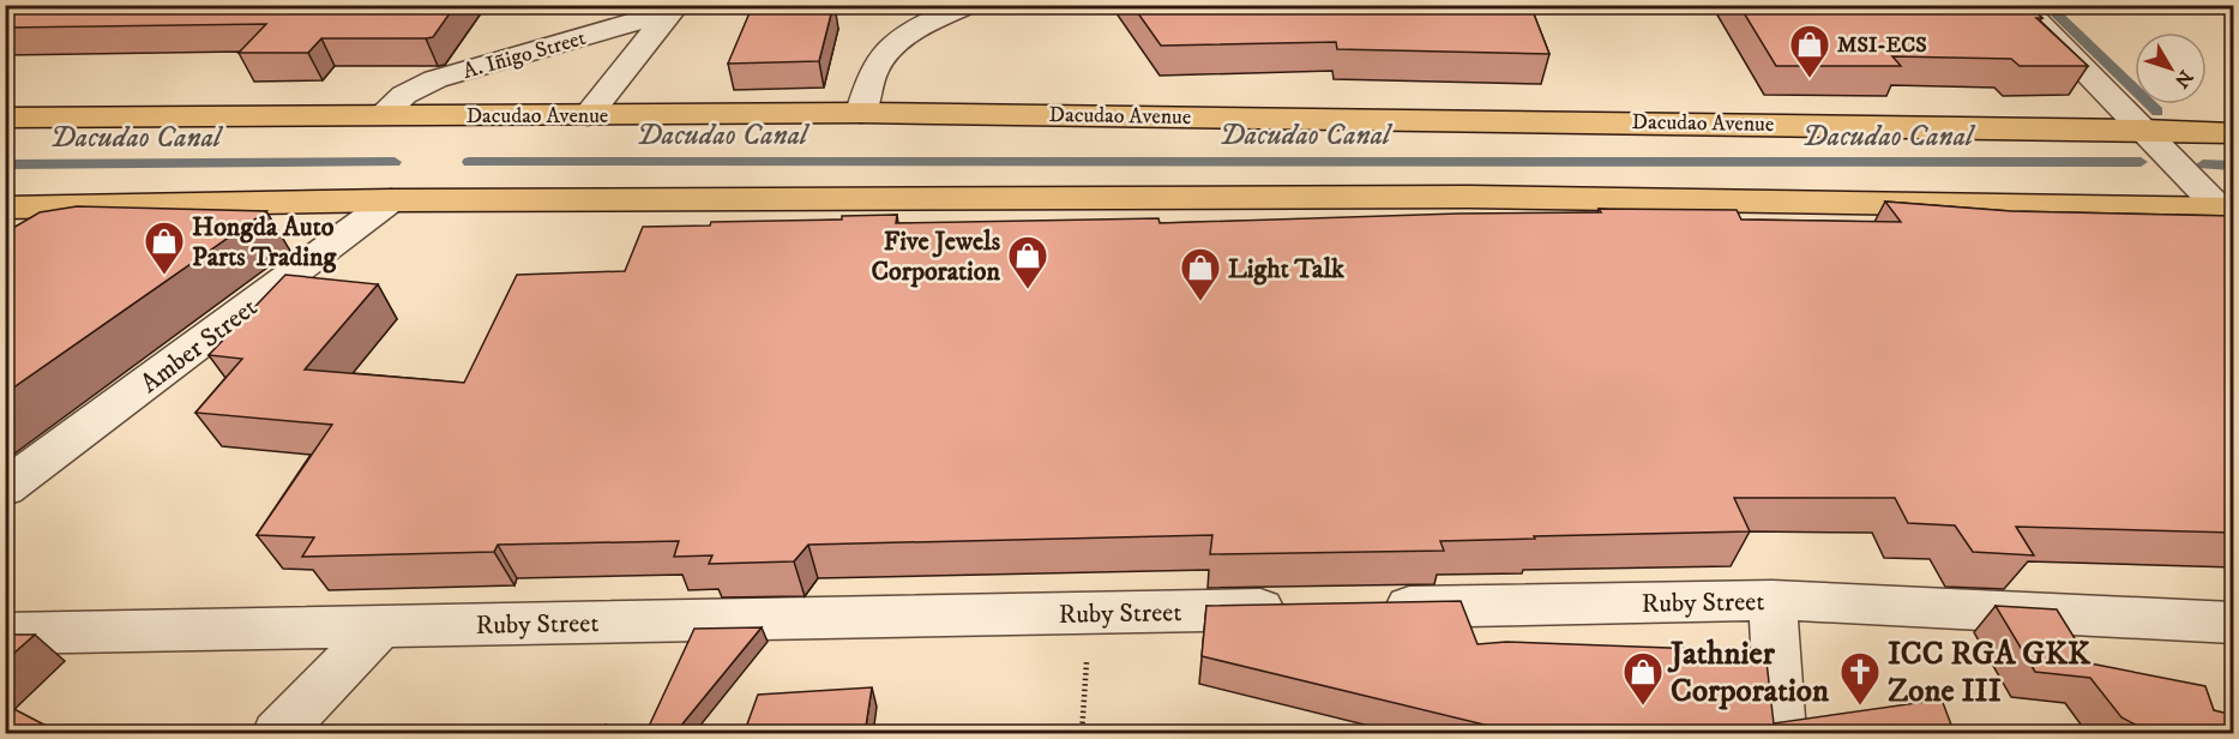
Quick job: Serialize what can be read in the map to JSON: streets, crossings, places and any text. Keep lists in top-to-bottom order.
{
  "streets": {
    "main road": ["Dacudao Avenue"],
    "street": ["A. Iñigo Street", "Amber Street", "Ruby Street"]
  },
  "crossings": [
    ["A. Iñigo Street", "Dacudao Avenue"]
  ],
  "water": ["Dacudao Canal"],
  "places": {
    "shop": [
      "MSI-ECS",
      "Hongda Auto Parts Trading",
      "Five Jewels Corporation",
      "Light Talk",
      "Jathnier Corporation"
    ],
    "church": ["ICC RGA GKK Zone III"]
  },
  "north": "bottom right"
}
